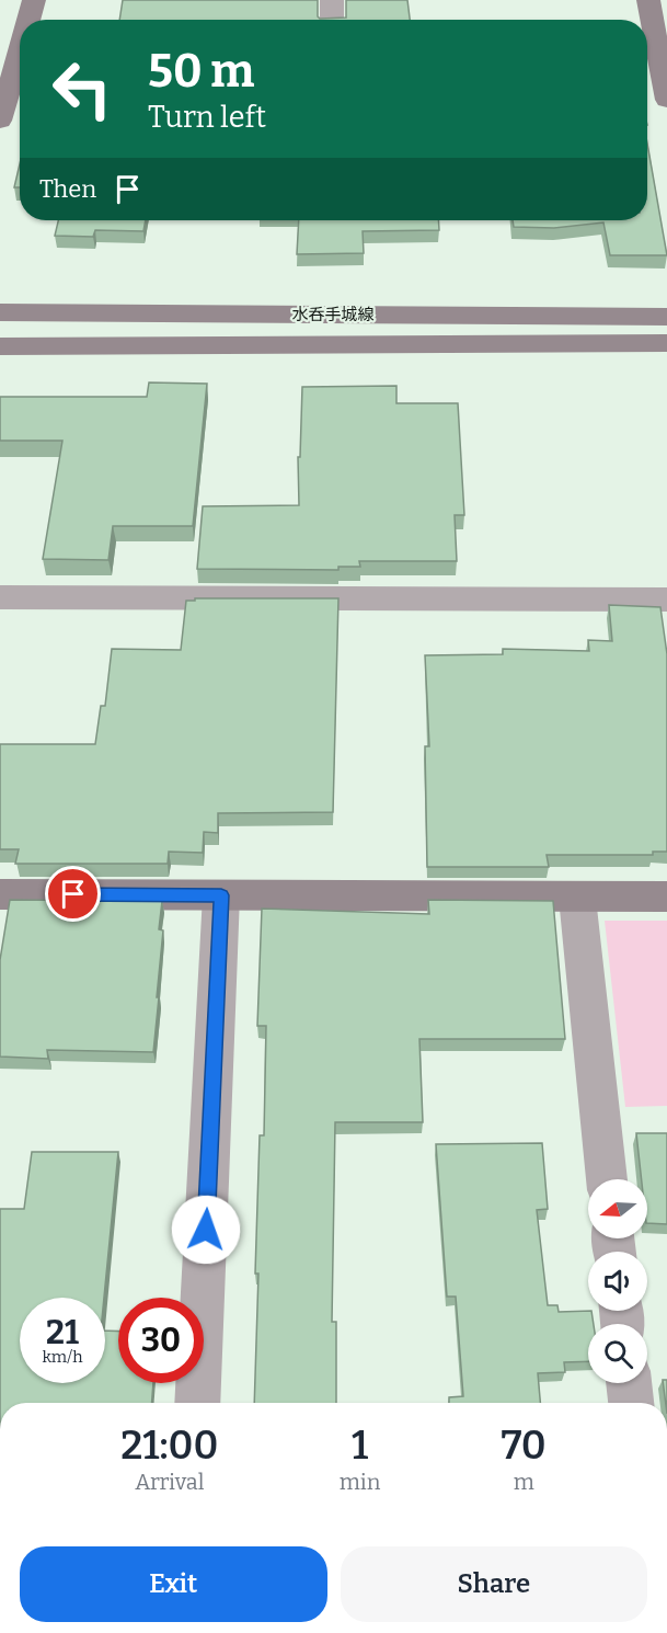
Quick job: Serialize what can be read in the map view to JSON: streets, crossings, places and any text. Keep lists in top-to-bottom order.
{
  "streets": {
    "main road": ["水呑手城線"]
  },
  "north": "left",
  "page": {
    "turn": ["50 m", "Turn left"],
    "then": "Then",
    "speed": "21 km/h",
    "limit": "30",
    "eta": [
      "21:00",
      "Arrival",
      "1",
      "min",
      "70",
      "m"
    ],
    "buttons": ["Exit", "Share"]
  }
}
